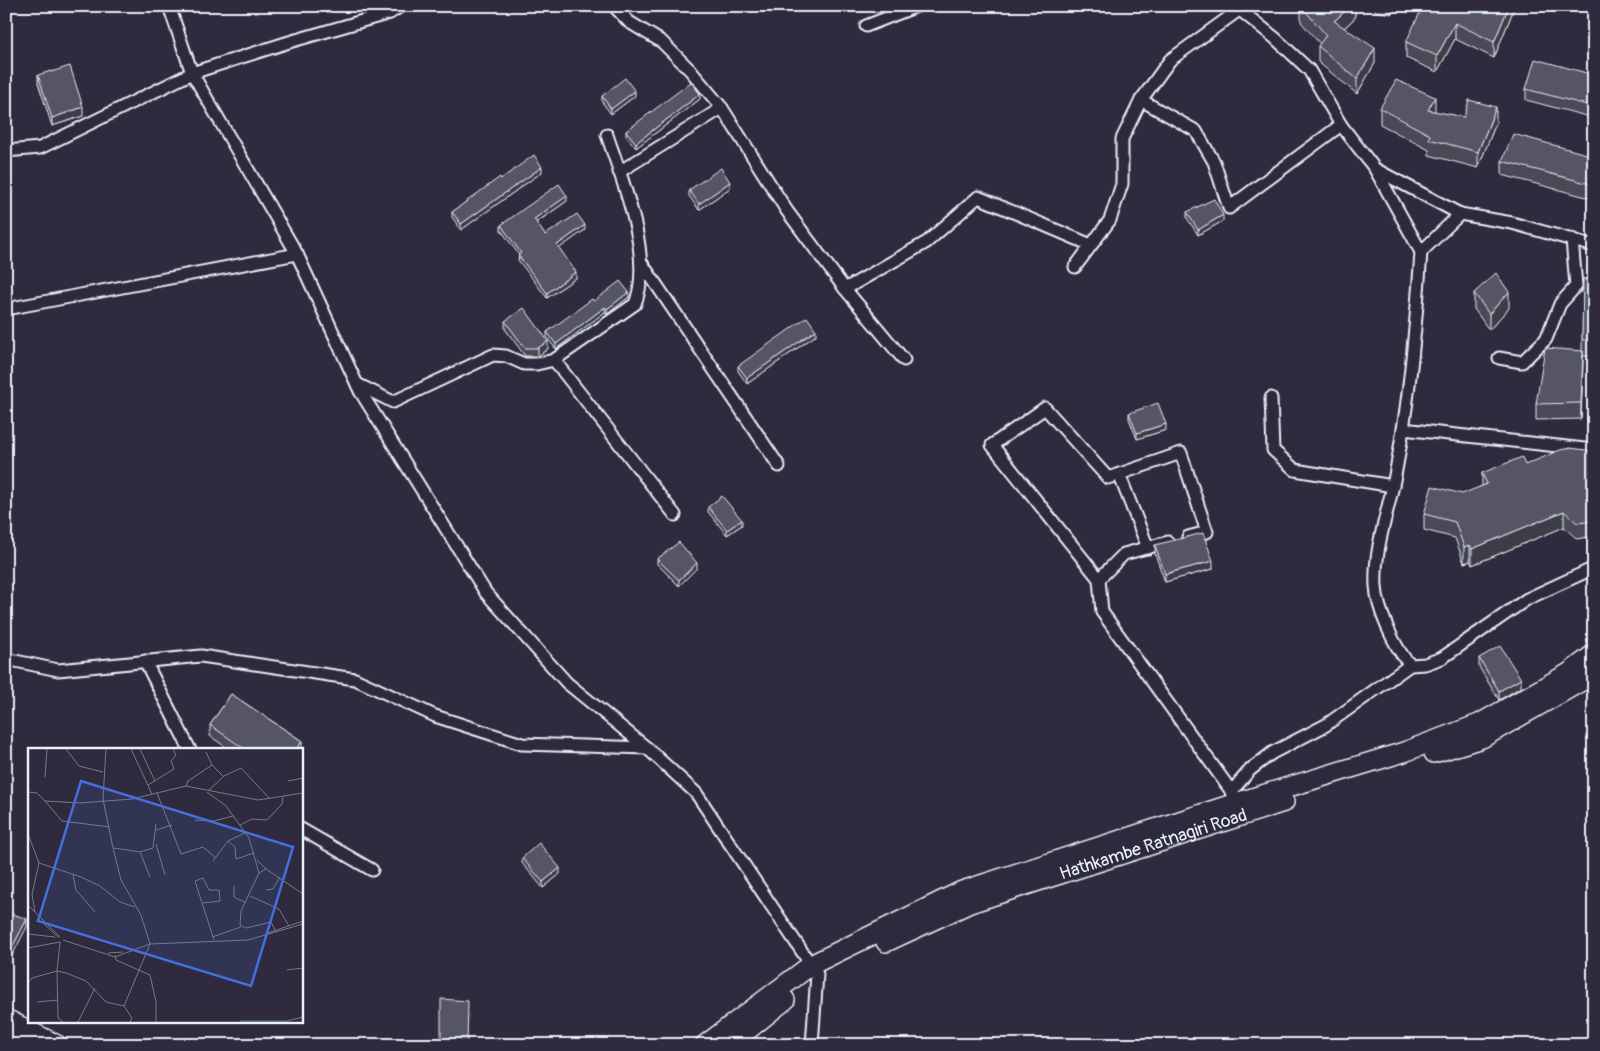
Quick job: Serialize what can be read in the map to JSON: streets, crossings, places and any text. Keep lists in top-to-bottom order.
{
  "streets": {
    "main road": ["Hathkambe Ratnagiri Road"]
  }
}
